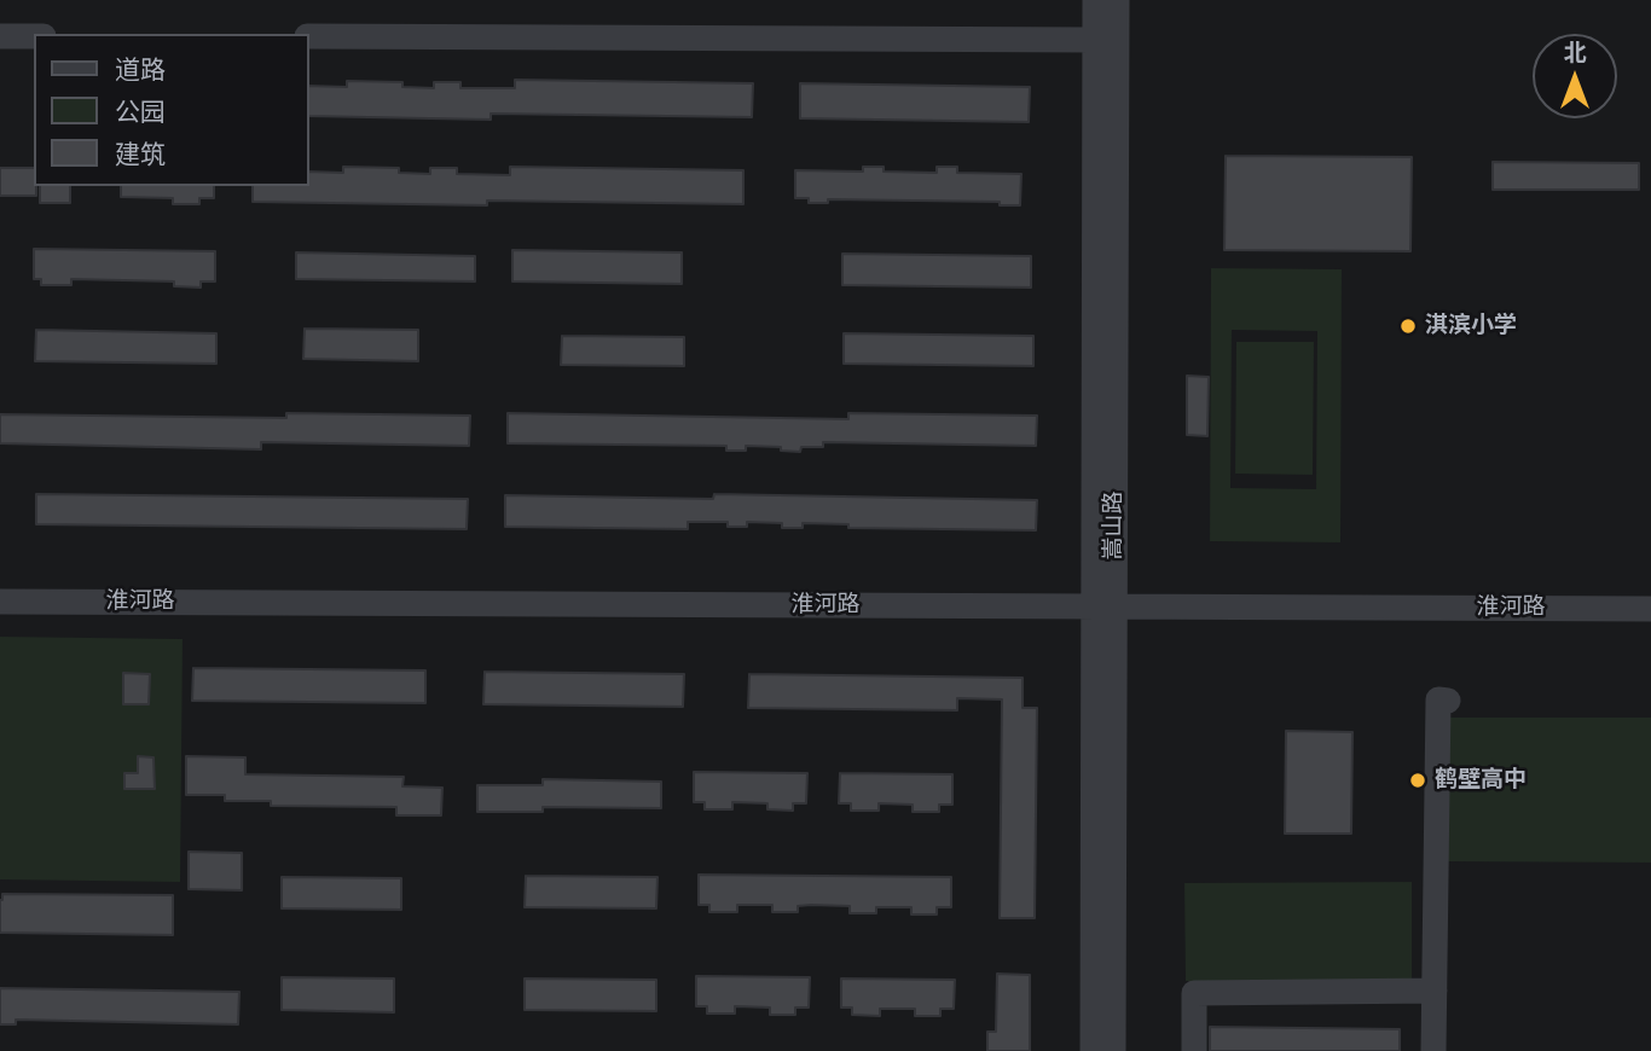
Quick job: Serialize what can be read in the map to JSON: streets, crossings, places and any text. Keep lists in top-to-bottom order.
{
  "streets": {
    "street": ["嵩山路", "淮河路"]
  },
  "crossings": [
    ["嵩山路", "淮河路"]
  ],
  "places": ["淇滨小学", "鹤壁高中"],
  "legend": ["道路", "公园", "建筑"],
  "north": "top"
}
